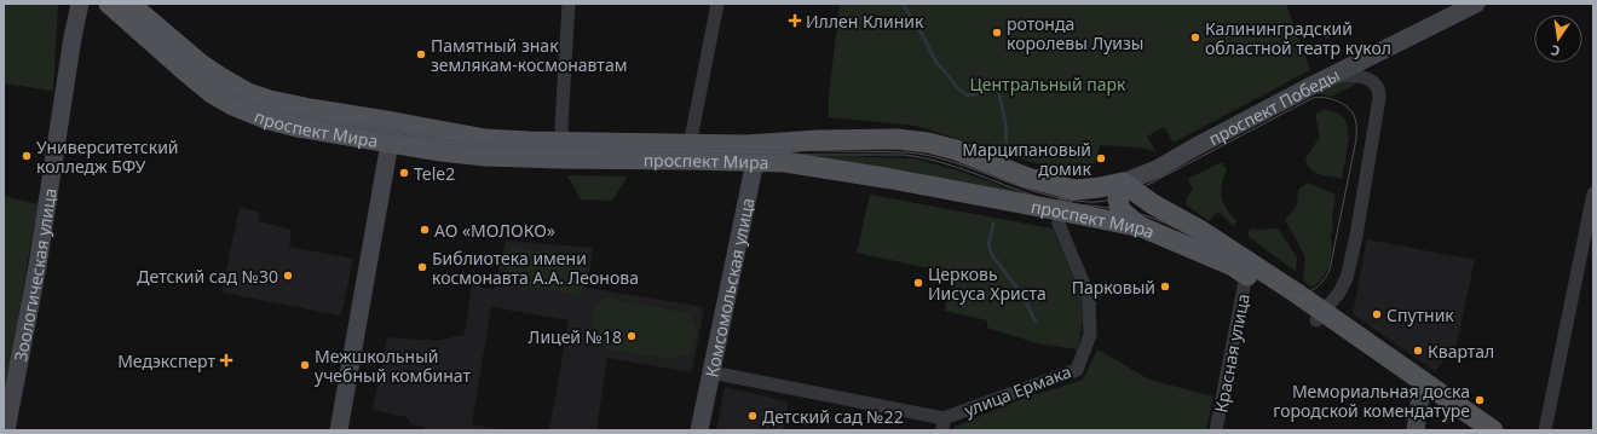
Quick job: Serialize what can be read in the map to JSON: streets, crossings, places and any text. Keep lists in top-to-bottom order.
{
  "streets": {
    "main road": [
      "проспект Победы",
      "проспект Мира",
      "Зоологическая улица",
      "Комсомольская улица"
    ],
    "street": ["Красная улица", "улица Ермака"]
  },
  "crossings": [
    ["проспект Победы", "проспект Мира"],
    ["проспект Мира", "Комсомольская улица"],
    ["проспект Мира", "Красная улица"],
    ["проспект Мира", "улица Ермака"],
    ["Комсомольская улица", "улица Ермака"]
  ],
  "parks": ["Центральный парк"],
  "places": {
    "health": ["Иллен Клиник", "Медэксперт"],
    "other": [
      "ротонда королевы Луизы",
      "Калининградский областной театр кукол",
      "Памятный знак землякам-космонавтам",
      "Университетский колледж БФУ",
      "Марципановый домик",
      "Tele2",
      "АО «МОЛОКО»",
      "Библиотека имени космонавта А.А. Леонова",
      "Детский сад №30",
      "Церковь Иисуса Христа",
      "Парковый",
      "Спутник",
      "Лицей №18",
      "Квартал",
      "Межшкольный учебный комбинат",
      "Мемориальная доска городской комендатуре",
      "Детский сад №22"
    ]
  },
  "north": "bottom"
}
